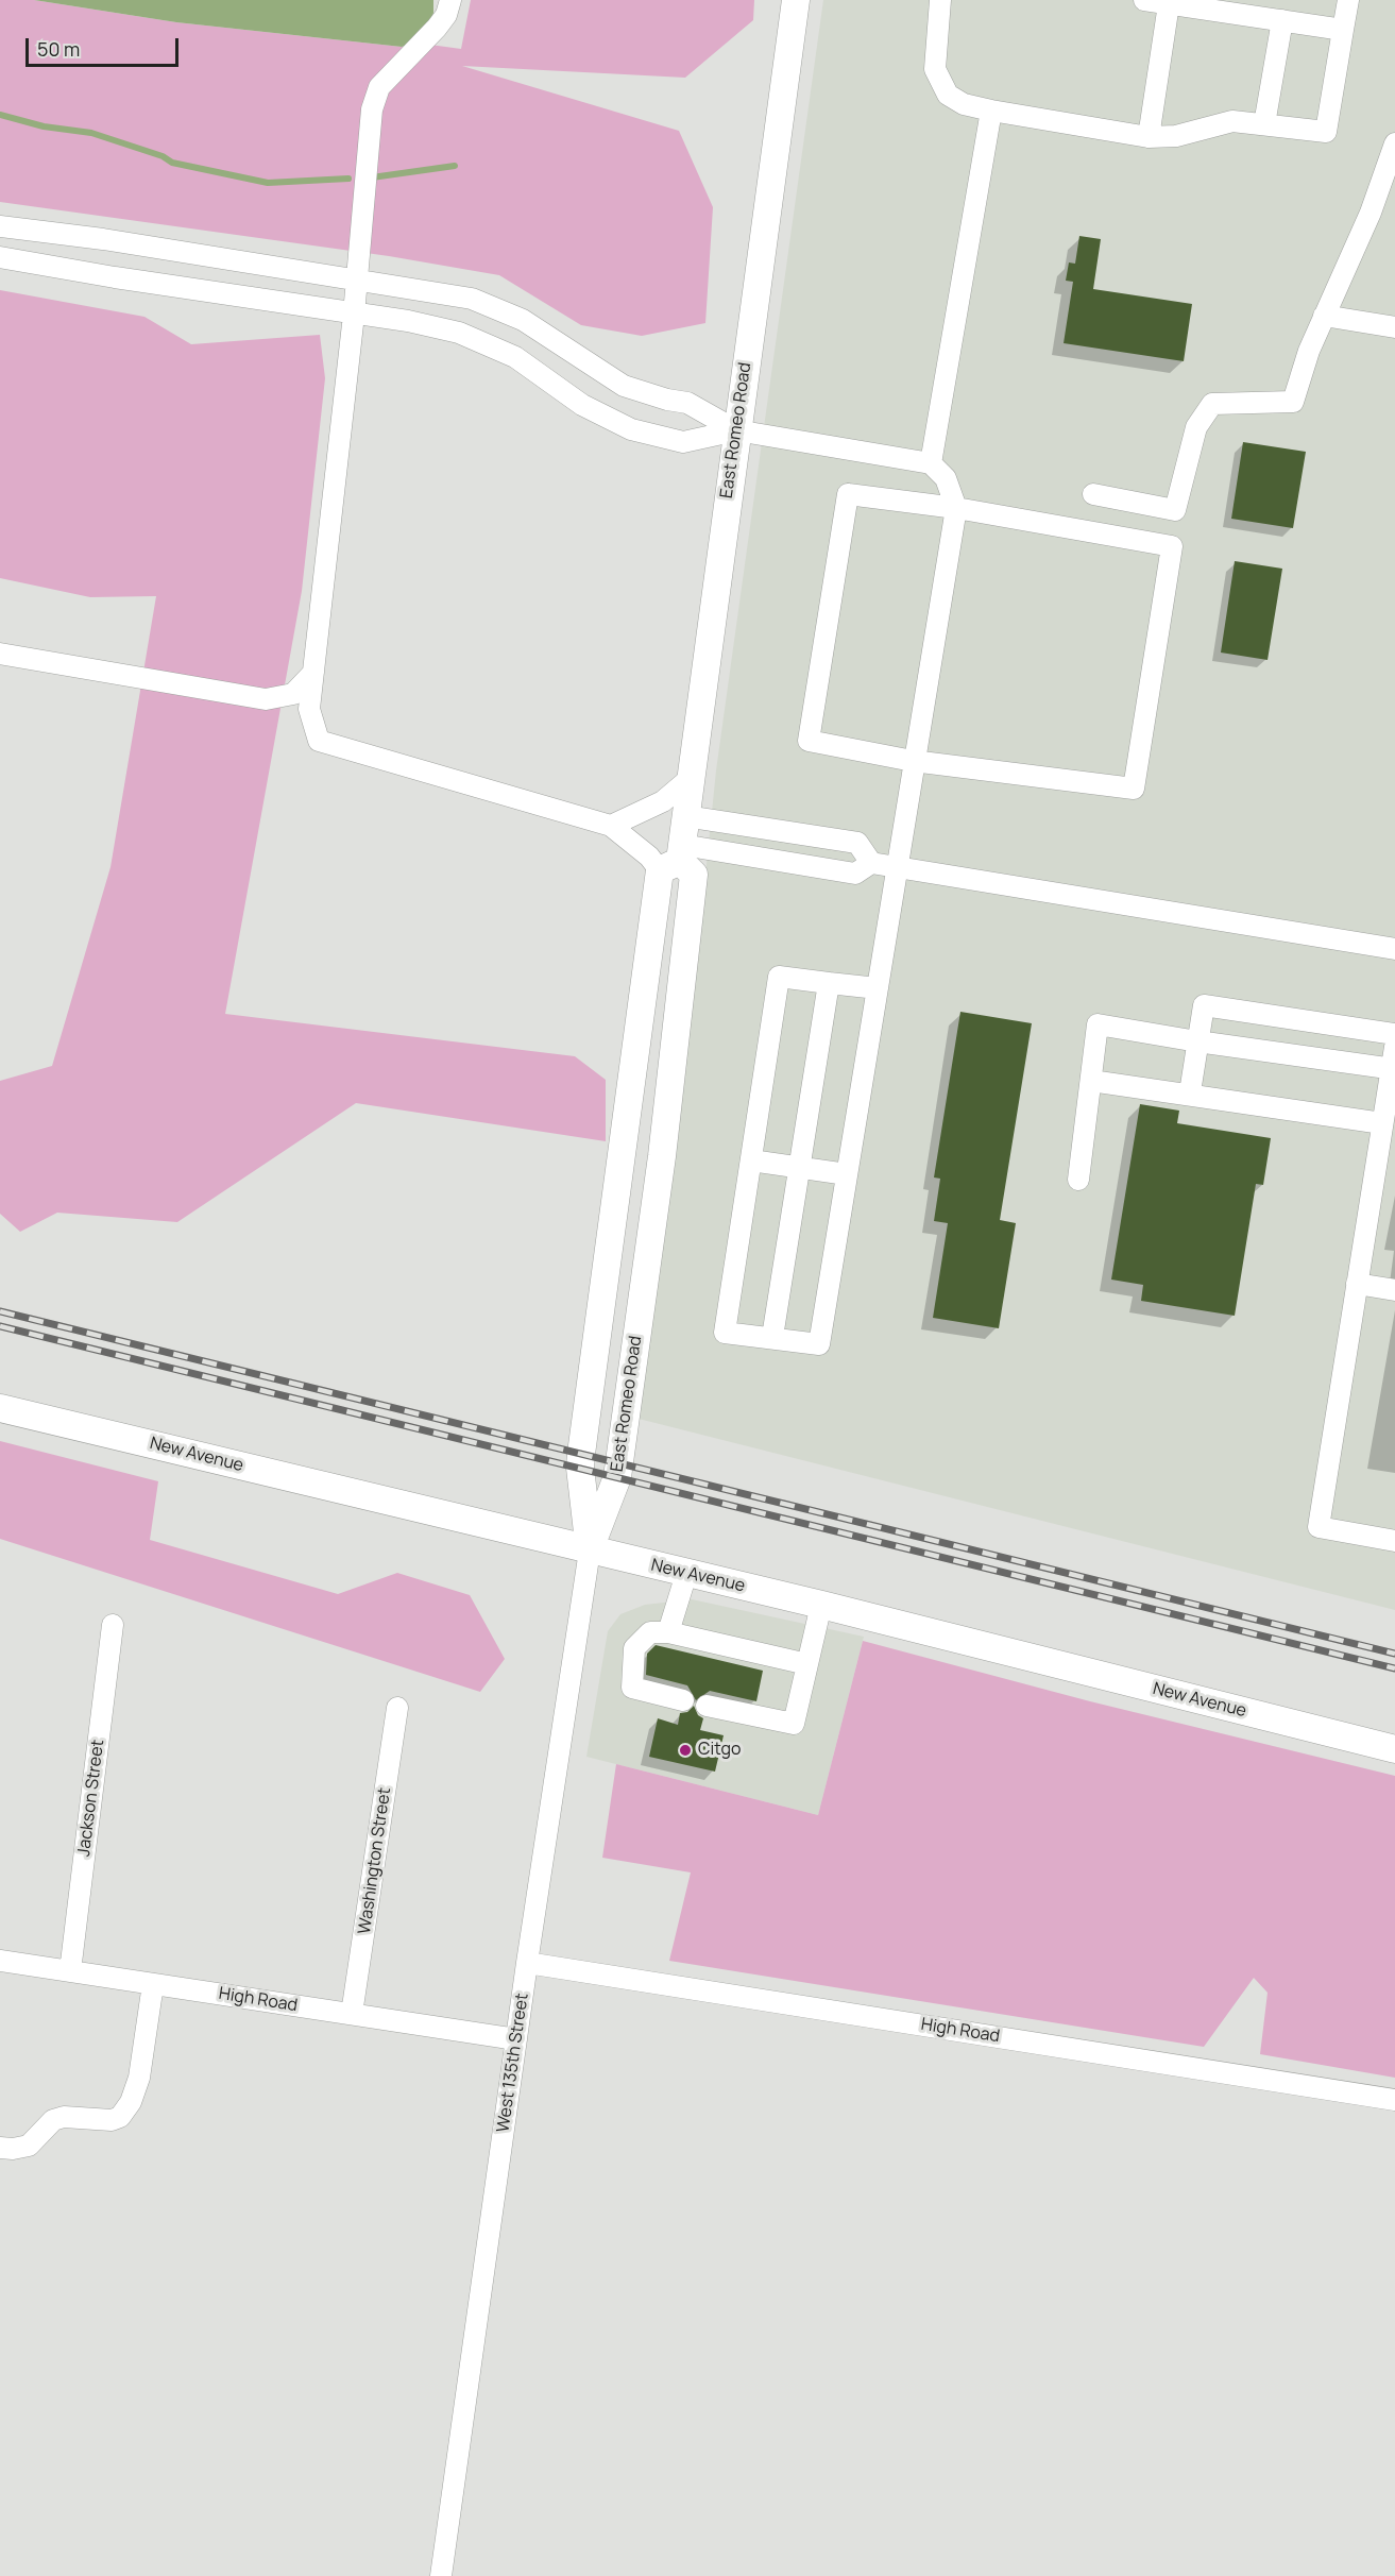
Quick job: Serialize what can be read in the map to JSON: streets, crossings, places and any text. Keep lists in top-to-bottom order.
{
  "streets": {
    "main road": ["East Romeo Road", "New Avenue"],
    "street": [
      "Jackson Street",
      "Washington Street",
      "High Road",
      "West 135th Street"
    ]
  },
  "crossings": [
    ["East Romeo Road", "New Avenue"],
    ["East Romeo Road", "West 135th Street"],
    ["New Avenue", "West 135th Street"],
    ["Jackson Street", "High Road"],
    ["Washington Street", "High Road"],
    ["High Road", "West 135th Street"]
  ],
  "places": ["Citgo"],
  "scale_bar": "50 m"
}
